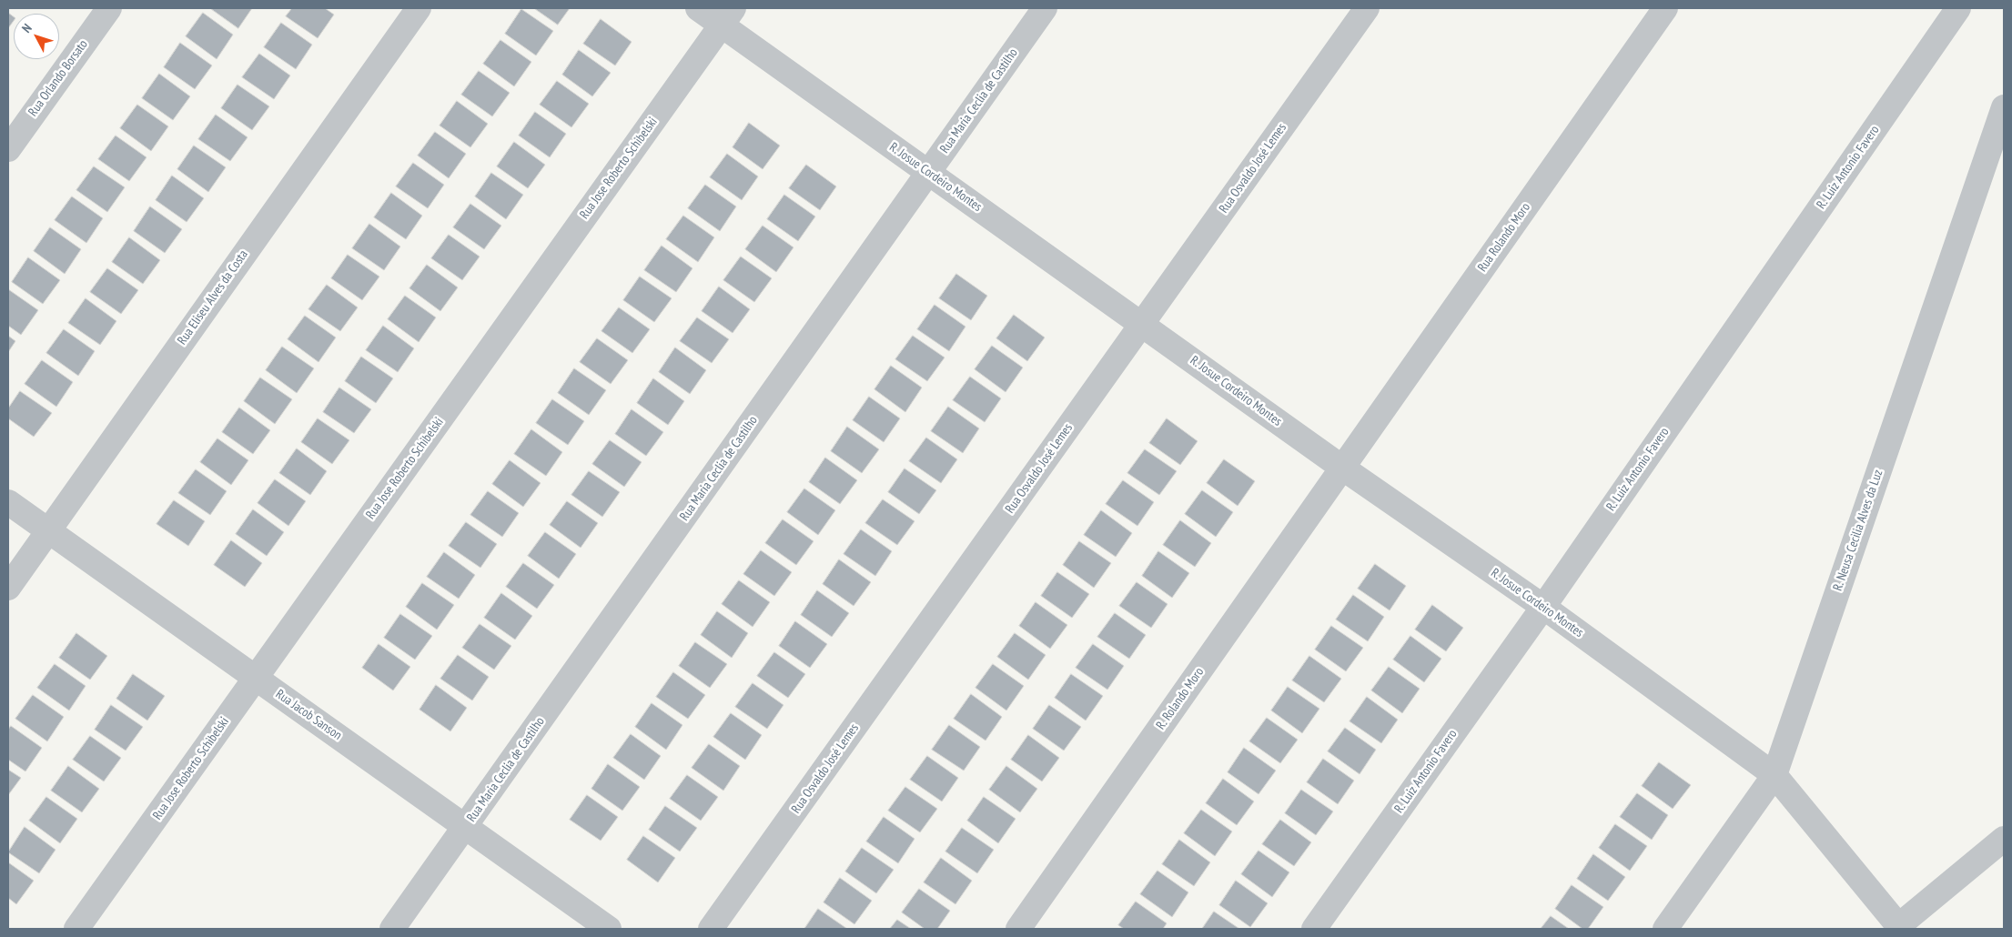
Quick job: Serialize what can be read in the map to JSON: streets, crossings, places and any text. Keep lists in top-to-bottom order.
{
  "streets": {
    "street": [
      "Rua Orlando Borsato",
      "Rua Maria Ceclia de Castilho",
      "R. Luiz Antonio Favero",
      "Rua Jose Roberto Schibelski",
      "Rua Osvaldo José Lemes",
      "R. Josue Cordeiro Montes",
      "Rua Rolando Moro",
      "Rua Eliseu Alves da Costa",
      "R. Neusa Cecilia Alves da Luz",
      "R. Rolando Moro",
      "Rua Jacob Sanson"
    ]
  },
  "crossings": [
    ["Rua Maria Ceclia de Castilho", "R. Josue Cordeiro Montes"],
    ["Rua Maria Ceclia de Castilho", "Rua Jacob Sanson"],
    ["R. Luiz Antonio Favero", "R. Josue Cordeiro Montes"],
    ["Rua Jose Roberto Schibelski", "R. Josue Cordeiro Montes"],
    ["Rua Jose Roberto Schibelski", "Rua Jacob Sanson"],
    ["Rua Osvaldo José Lemes", "R. Josue Cordeiro Montes"],
    ["R. Josue Cordeiro Montes", "Rua Rolando Moro"],
    ["R. Josue Cordeiro Montes", "R. Neusa Cecilia Alves da Luz"],
    ["R. Josue Cordeiro Montes", "R. Rolando Moro"],
    ["Rua Rolando Moro", "R. Rolando Moro"],
    ["Rua Eliseu Alves da Costa", "Rua Jacob Sanson"]
  ],
  "north": "top left"
}
